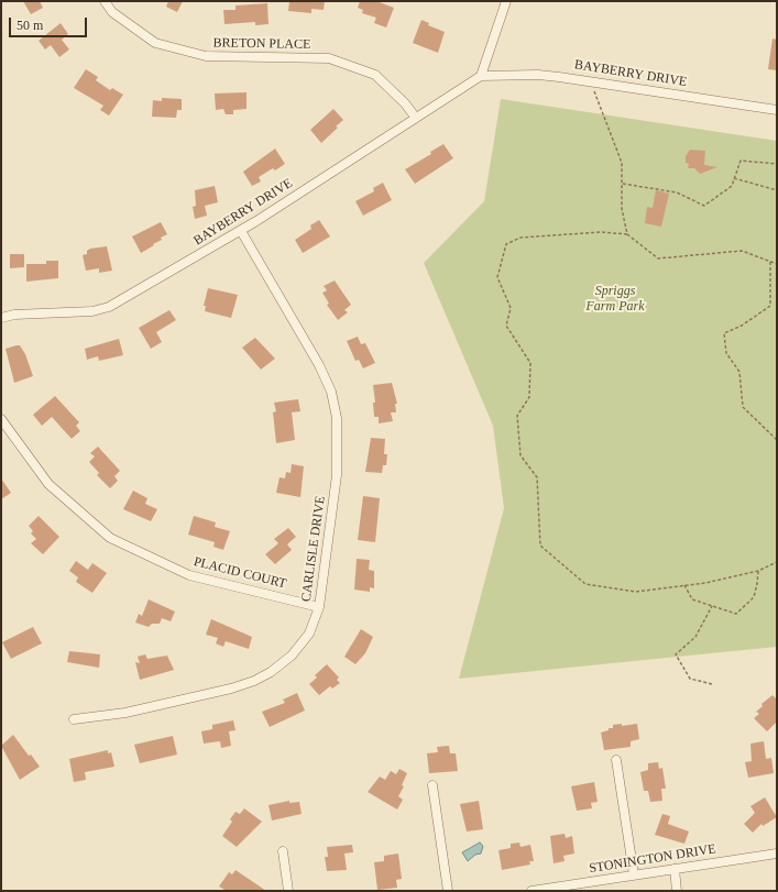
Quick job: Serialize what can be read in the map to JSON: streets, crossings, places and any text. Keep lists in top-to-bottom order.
{
  "streets": {
    "street": [
      "BRETON PLACE",
      "BAYBERRY DRIVE",
      "CARLISLE DRIVE",
      "PLACID COURT",
      "STONINGTON DRIVE"
    ]
  },
  "crossings": [
    ["BRETON PLACE", "BAYBERRY DRIVE"],
    ["BAYBERRY DRIVE", "CARLISLE DRIVE"],
    ["CARLISLE DRIVE", "PLACID COURT"]
  ],
  "parks": ["Spriggs Farm Park"],
  "scale_bar": "50 m"
}
